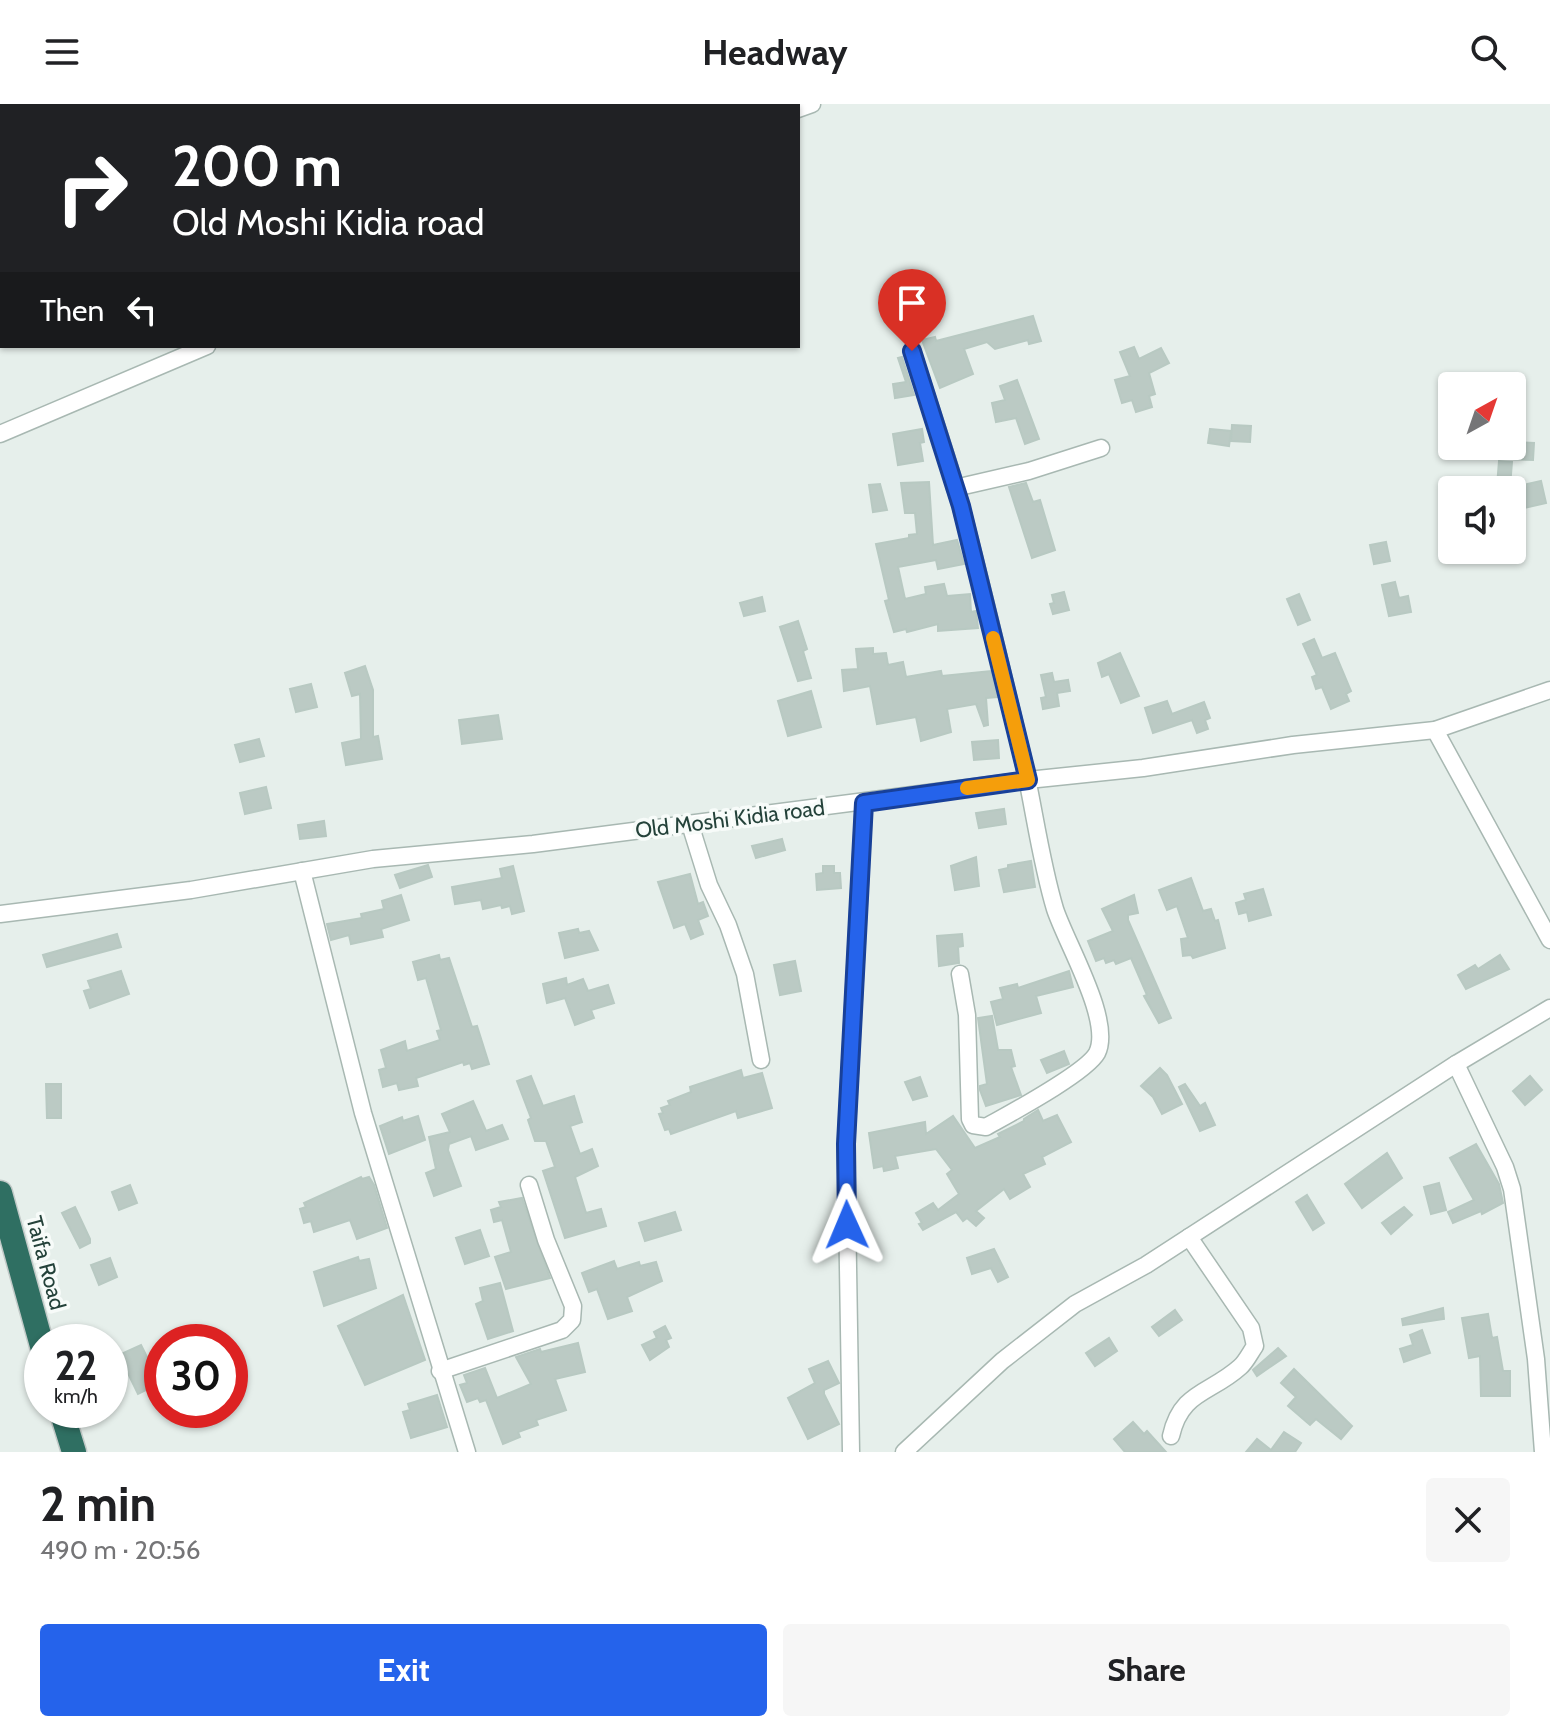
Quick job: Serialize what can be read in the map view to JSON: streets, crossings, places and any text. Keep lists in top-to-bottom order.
{
  "streets": {
    "highway": ["Taifa Road"],
    "street": ["Old Moshi Kidia road"]
  },
  "north": "top right",
  "page": {
    "header": "Headway",
    "turn": ["200 m", "Old Moshi Kidia road"],
    "then": "Then",
    "speed": "22 km/h",
    "limit": "30",
    "heading": ["2 min", "490 m · 20:56"],
    "buttons": ["Exit", "Share"]
  }
}
